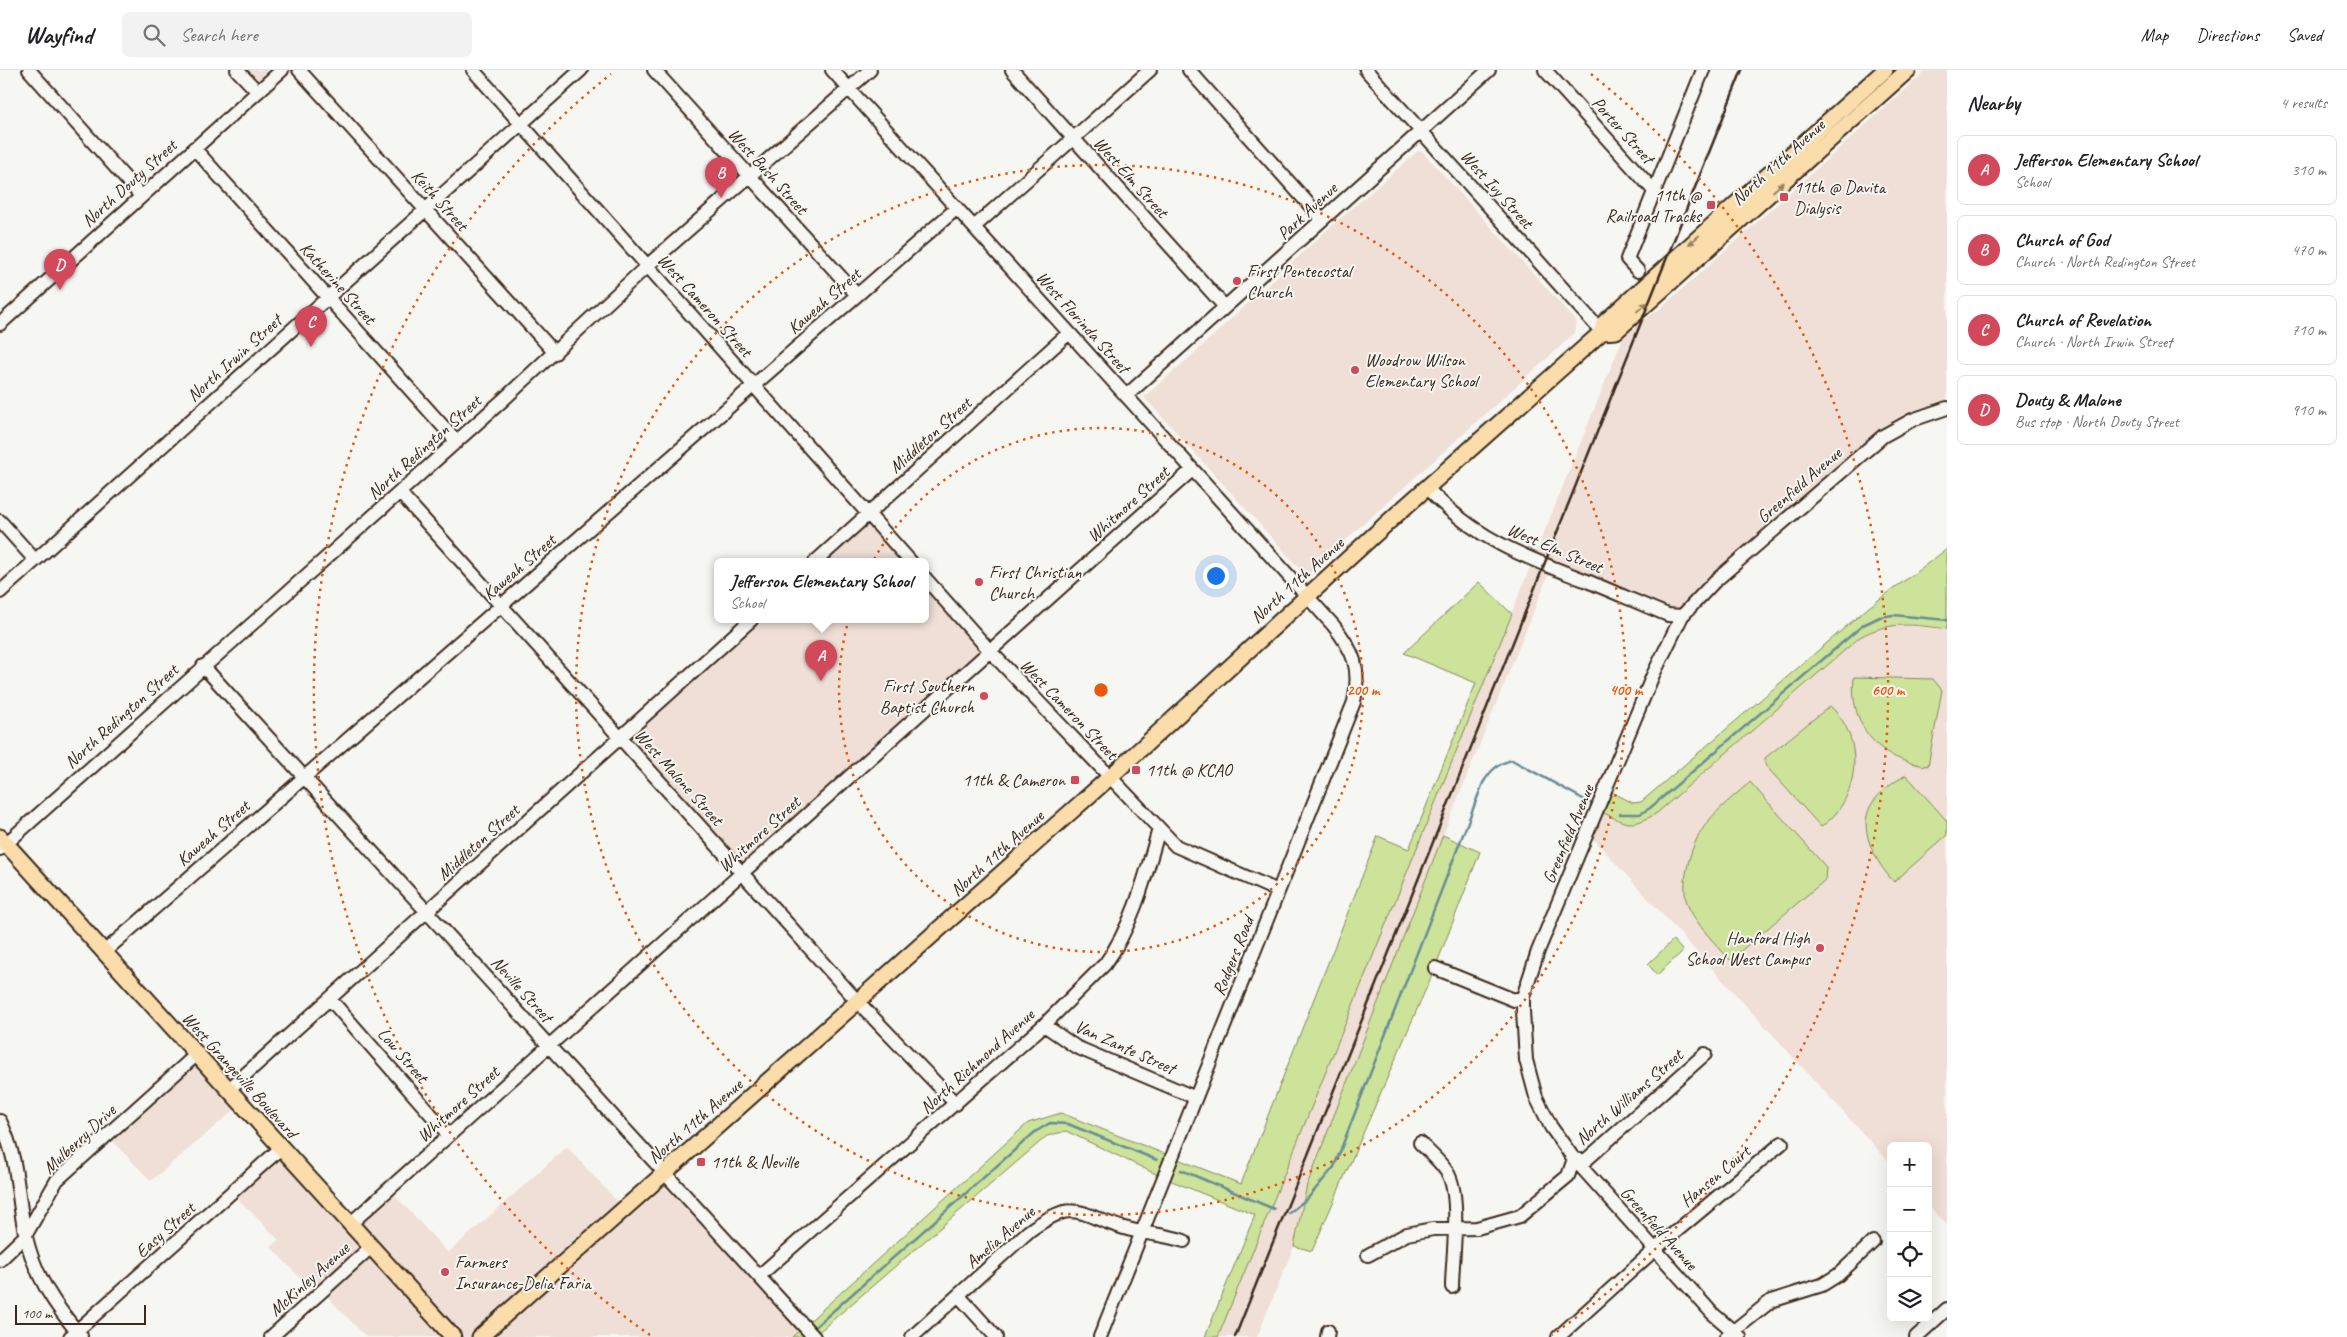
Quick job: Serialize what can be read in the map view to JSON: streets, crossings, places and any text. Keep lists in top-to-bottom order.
{
  "streets": {
    "main road": ["North 11th Avenue", "West Grangeville Boulevard"],
    "street": [
      "Porter Street",
      "West Bush Street",
      "West Elm Street",
      "North Douty Street",
      "West Ivy Street",
      "Keith Street",
      "Park Avenue",
      "Katherine Street",
      "Kaweah Street",
      "West Cameron Street",
      "West Florinda Street",
      "North Irwin Street",
      "Middleton Street",
      "North Redington Street",
      "Greenfield Avenue",
      "Whitmore Street",
      "West Malone Street",
      "Rodgers Road",
      "Neville Street",
      "Van Zante Street",
      "Low Street",
      "North Richmond Avenue",
      "North Williams Street",
      "Mulberry Drive",
      "Hansen Court",
      "Easy Street",
      "Amelia Avenue",
      "McKinley Avenue"
    ]
  },
  "crossings": [
    ["North 11th Avenue", "West Elm Street"],
    ["North 11th Avenue", "West Ivy Street"],
    ["North 11th Avenue", "West Cameron Street"],
    ["North 11th Avenue", "West Florinda Street"],
    ["North 11th Avenue", "West Malone Street"],
    ["North 11th Avenue", "Rodgers Road"],
    ["North 11th Avenue", "Neville Street"],
    ["West Bush Street", "Kaweah Street"],
    ["West Bush Street", "North Redington Street"],
    ["West Elm Street", "Park Avenue"],
    ["West Elm Street", "Greenfield Avenue"],
    ["North Douty Street", "Katherine Street"],
    ["West Ivy Street", "Park Avenue"],
    ["Keith Street", "North Irwin Street"],
    ["Keith Street", "North Redington Street"],
    ["Park Avenue", "West Florinda Street"],
    ["Katherine Street", "North Irwin Street"],
    ["Katherine Street", "North Redington Street"],
    ["Kaweah Street", "West Cameron Street"],
    ["Kaweah Street", "West Florinda Street"],
    ["Kaweah Street", "West Malone Street"],
    ["Kaweah Street", "Neville Street"],
    ["Kaweah Street", "West Grangeville Boulevard"],
    ["West Cameron Street", "North Irwin Street"],
    ["West Cameron Street", "Middleton Street"],
    ["West Cameron Street", "North Redington Street"],
    ["West Cameron Street", "Whitmore Street"],
    ["West Cameron Street", "Rodgers Road"],
    ["West Cameron Street", "North Richmond Avenue"],
    ["West Florinda Street", "Middleton Street"],
    ["West Florinda Street", "North Redington Street"],
    ["West Florinda Street", "Whitmore Street"],
    ["West Florinda Street", "Rodgers Road"],
    ["Middleton Street", "West Malone Street"],
    ["Middleton Street", "Neville Street"],
    ["Middleton Street", "Low Street"],
    ["Middleton Street", "West Grangeville Boulevard"],
    ["North Redington Street", "West Malone Street"],
    ["North Redington Street", "Neville Street"],
    ["North Redington Street", "West Grangeville Boulevard"],
    ["Greenfield Avenue", "North Williams Street"],
    ["Greenfield Avenue", "Hansen Court"],
    ["Whitmore Street", "West Malone Street"],
    ["Whitmore Street", "Neville Street"],
    ["Whitmore Street", "Low Street"],
    ["Whitmore Street", "West Grangeville Boulevard"],
    ["West Malone Street", "North Richmond Avenue"],
    ["Rodgers Road", "Van Zante Street"],
    ["Rodgers Road", "Amelia Avenue"],
    ["Neville Street", "North Richmond Avenue"],
    ["Van Zante Street", "North Richmond Avenue"],
    ["West Grangeville Boulevard", "Mulberry Drive"],
    ["West Grangeville Boulevard", "Easy Street"],
    ["West Grangeville Boulevard", "McKinley Avenue"]
  ],
  "places": {
    "transit": [
      "11th @ Davita Dialysis",
      "11th @ Railroad Tracks",
      "11th @ KCAO",
      "11th & Cameron",
      "11th & Neville"
    ],
    "other": [
      "First Pentecostal Church",
      "Woodrow Wilson Elementary School",
      "First Christian Church",
      "First Southern Baptist Church",
      "Hanford High School West Campus",
      "Farmers Insurance-Delia Faria"
    ]
  },
  "scale_bar": "100 m",
  "page": {
    "header": "Wayfind",
    "search": "Search here",
    "nav": ["Map", "Directions", "Saved"],
    "heading": ["Nearby", "4 results"],
    "list": [
      {
        "mark": "A",
        "name": "Jefferson Elementary School",
        "note": "School",
        "value": "310 m"
      },
      {
        "mark": "B",
        "name": "Church of God",
        "note": "Church · North Redington Street",
        "value": "470 m"
      },
      {
        "mark": "C",
        "name": "Church of Revelation",
        "note": "Church · North Irwin Street",
        "value": "710 m"
      },
      {
        "mark": "D",
        "name": "Douty & Malone",
        "note": "Bus stop · North Douty Street",
        "value": "910 m"
      }
    ],
    "pins": [
      "B",
      "D",
      "C",
      "A"
    ],
    "popup": ["Jefferson Elementary School", "School"],
    "map_buttons": ["+", "−"],
    "scale": "100 m"
  },
  "rings": ["200 m", "400 m", "600 m"]
}
